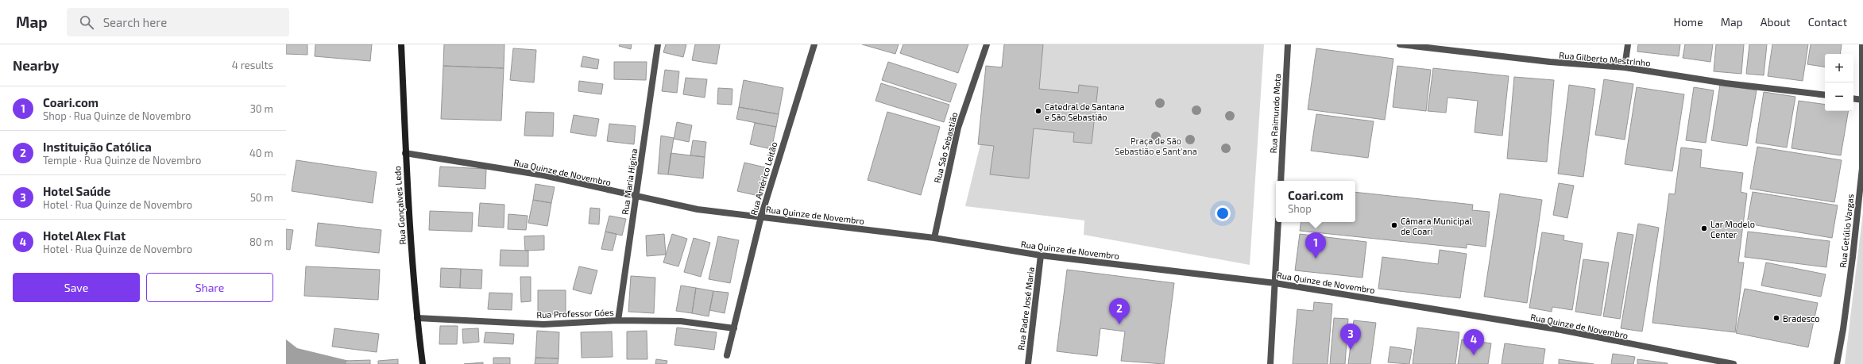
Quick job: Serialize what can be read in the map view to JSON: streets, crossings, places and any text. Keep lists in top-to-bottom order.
{
  "streets": {
    "main road": ["Rua Gonçalves Ledo"],
    "street": [
      "Rua Gilberto Mestrinho",
      "Rua Raimundo Mota",
      "Rua São Sebastião",
      "Rua Quinze de Novembro",
      "Rua Américo Leitão",
      "Rua Maria Higina",
      "Rua Getúlio Vargas",
      "Rua Padre José Maria",
      "Rua Professor Góes"
    ]
  },
  "crossings": [
    ["Rua São Sebastião", "Rua Quinze de Novembro"],
    ["Rua Quinze de Novembro", "Rua Américo Leitão"],
    ["Rua Quinze de Novembro", "Rua Maria Higina"],
    ["Rua Quinze de Novembro", "Rua Gonçalves Ledo"],
    ["Rua Quinze de Novembro", "Rua Padre José Maria"],
    ["Rua Américo Leitão", "Rua Professor Góes"],
    ["Rua Maria Higina", "Rua Professor Góes"],
    ["Rua Gonçalves Ledo", "Rua Professor Góes"]
  ],
  "parks": ["Praça de São Sebastião e Sant'ana"],
  "places": [
    "Catedral de Santana e São Sebastião",
    "Câmara Municipal de Coari",
    "Lar Modelo Center",
    "Bradesco"
  ],
  "page": {
    "header": "Map",
    "search": "Search here",
    "nav": [
      "Home",
      "Map",
      "About",
      "Contact"
    ],
    "heading": ["Nearby", "4 results"],
    "map_buttons": ["+", "−"],
    "list": [
      {
        "mark": "1",
        "name": "Coari.com",
        "note": "Shop · Rua Quinze de Novembro",
        "value": "30 m"
      },
      {
        "mark": "2",
        "name": "Instituição Católica",
        "note": "Temple · Rua Quinze de Novembro",
        "value": "40 m"
      },
      {
        "mark": "3",
        "name": "Hotel Saúde",
        "note": "Hotel · Rua Quinze de Novembro",
        "value": "50 m"
      },
      {
        "mark": "4",
        "name": "Hotel Alex Flat",
        "note": "Hotel · Rua Quinze de Novembro",
        "value": "80 m"
      }
    ],
    "popup": ["Coari.com", "Shop"],
    "pins": [
      "1",
      "2",
      "3",
      "4"
    ],
    "buttons": ["Save", "Share"]
  }
}
